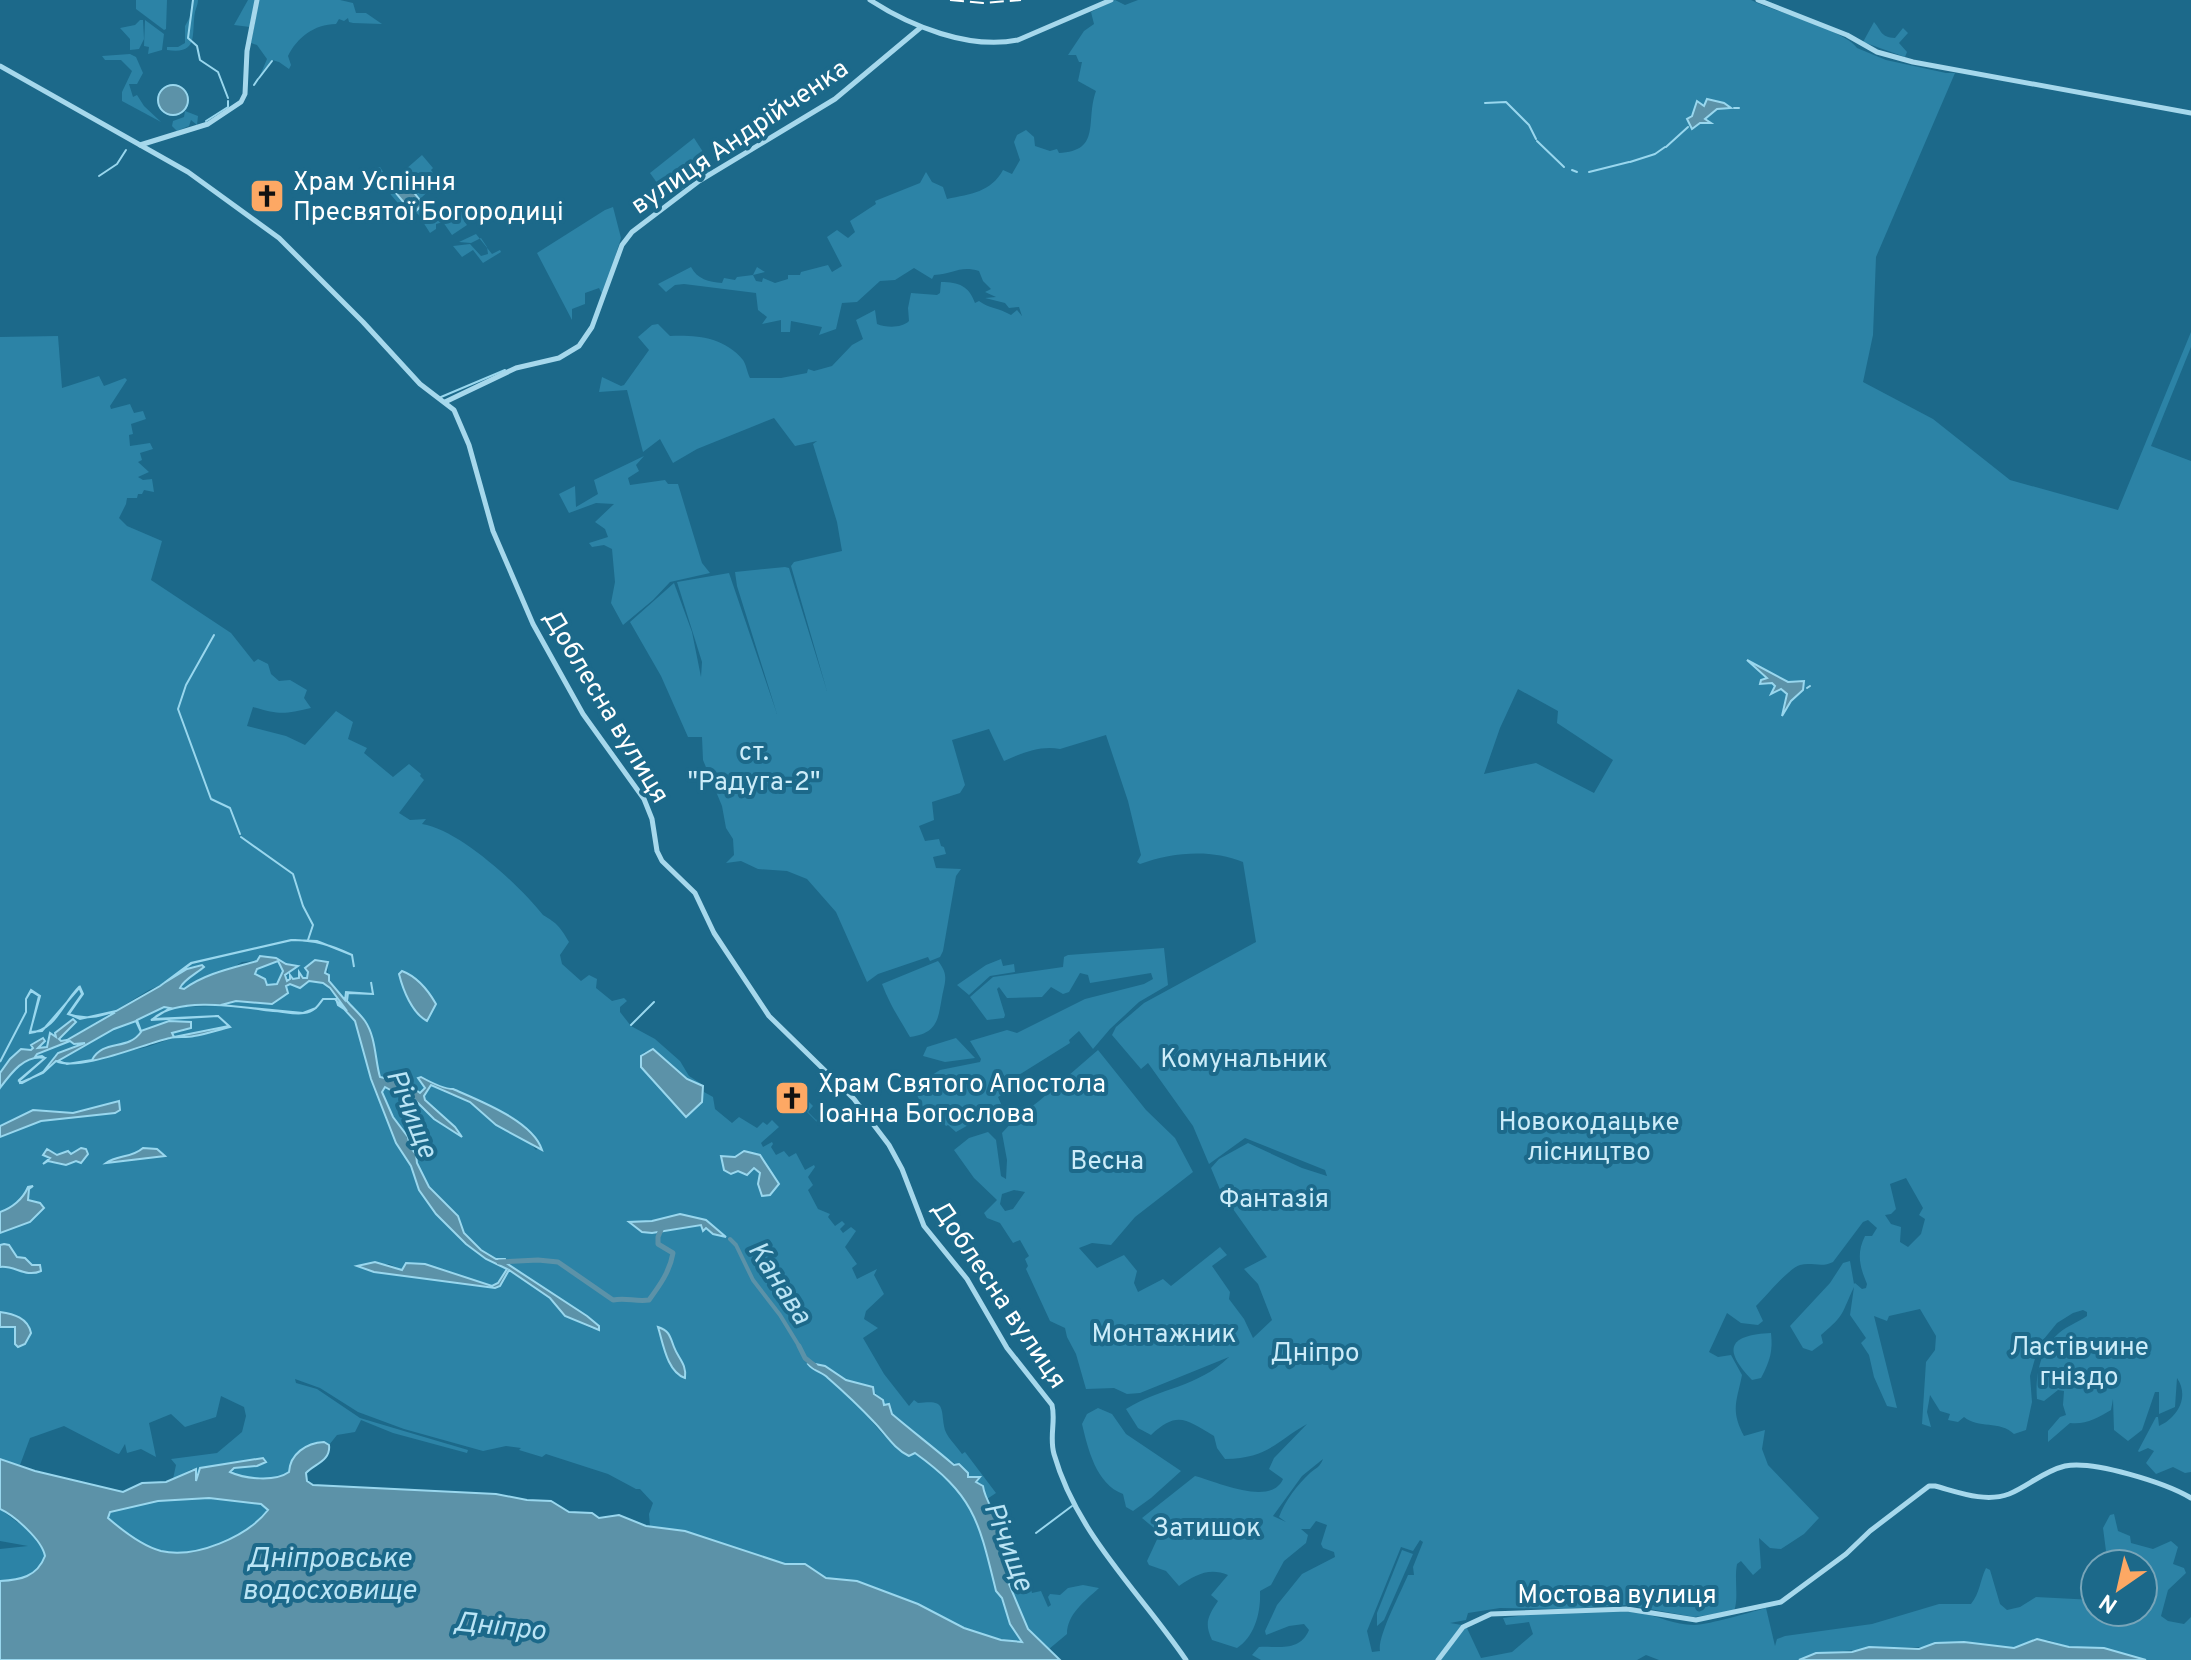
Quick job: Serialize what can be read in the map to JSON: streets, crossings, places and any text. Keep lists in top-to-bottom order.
{
  "streets": {
    "street": ["вулиця Андрійченка", "Доблесна вулиця", "Мостова вулиця"]
  },
  "crossings": [
    ["вулиця Андрійченка", "Доблесна вулиця"]
  ],
  "water": [
    "Річище",
    "Канава",
    "Дніпровське водосховище",
    "Дніпро"
  ],
  "parks": [
    "ст. \"Радуга-2\"",
    "Комунальник",
    "Новокодацьке лісництво",
    "Весна",
    "Фантазія",
    "Монтажник",
    "Ластівчине гніздо",
    "Дніпро",
    "Затишок"
  ],
  "places": {
    "church": ["Храм Успіння Пресвятої Богородиці", "Храм Святого Апостола Іоанна Богослова"]
  },
  "north": "bottom left"
}
